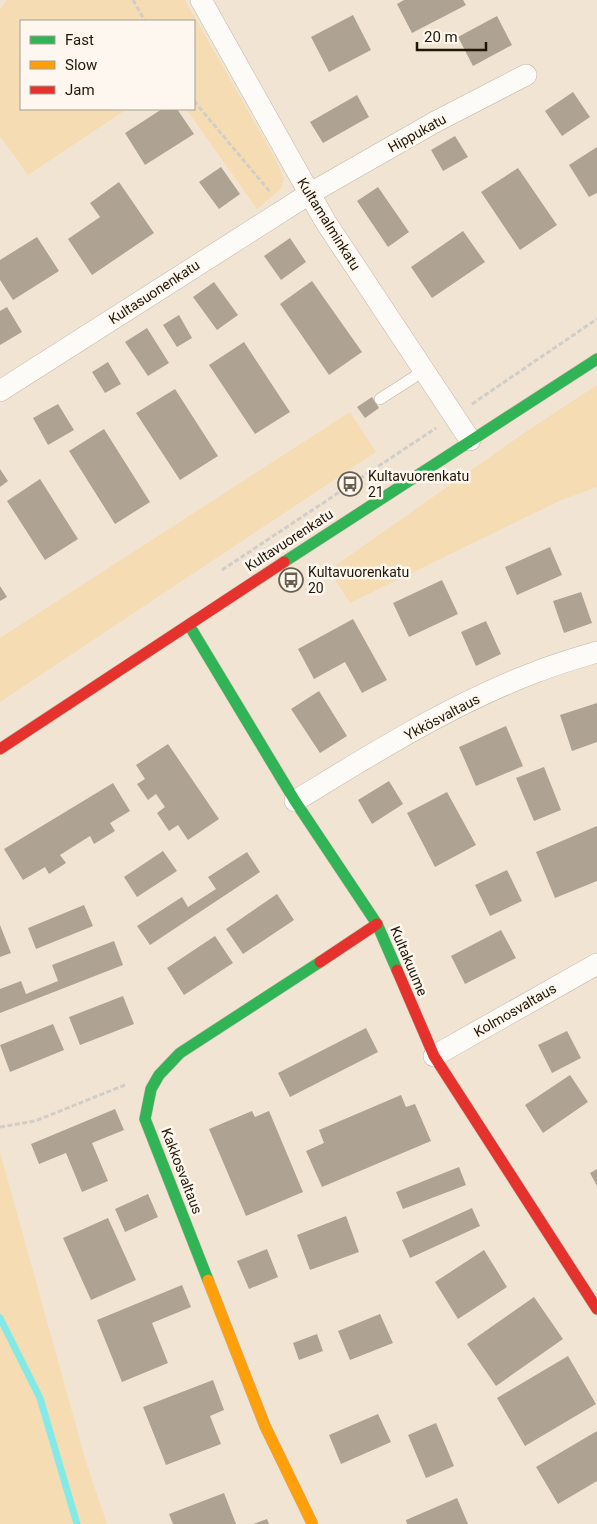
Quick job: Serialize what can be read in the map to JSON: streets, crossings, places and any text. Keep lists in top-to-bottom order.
{
  "streets": {
    "street": [
      "Hippukatu",
      "Kultamalminkatu",
      "Kultasuonenkatu",
      "Kultavuorenkatu",
      "Ykkösvaltaus",
      "Kultakuume",
      "Kolmosvaltaus",
      "Kakkosvaltaus"
    ]
  },
  "crossings": [
    ["Hippukatu", "Kultamalminkatu"],
    ["Hippukatu", "Kultasuonenkatu"],
    ["Kultamalminkatu", "Kultasuonenkatu"],
    ["Kultamalminkatu", "Kultavuorenkatu"],
    ["Kultavuorenkatu", "Kultakuume"],
    ["Ykkösvaltaus", "Kultakuume"],
    ["Kultakuume", "Kolmosvaltaus"],
    ["Kultakuume", "Kakkosvaltaus"]
  ],
  "places": {
    "bus stop": ["Kultavuorenkatu 21", "Kultavuorenkatu 20"]
  },
  "legend": ["Fast", "Slow", "Jam"],
  "scale_bar": "20 m"
}
